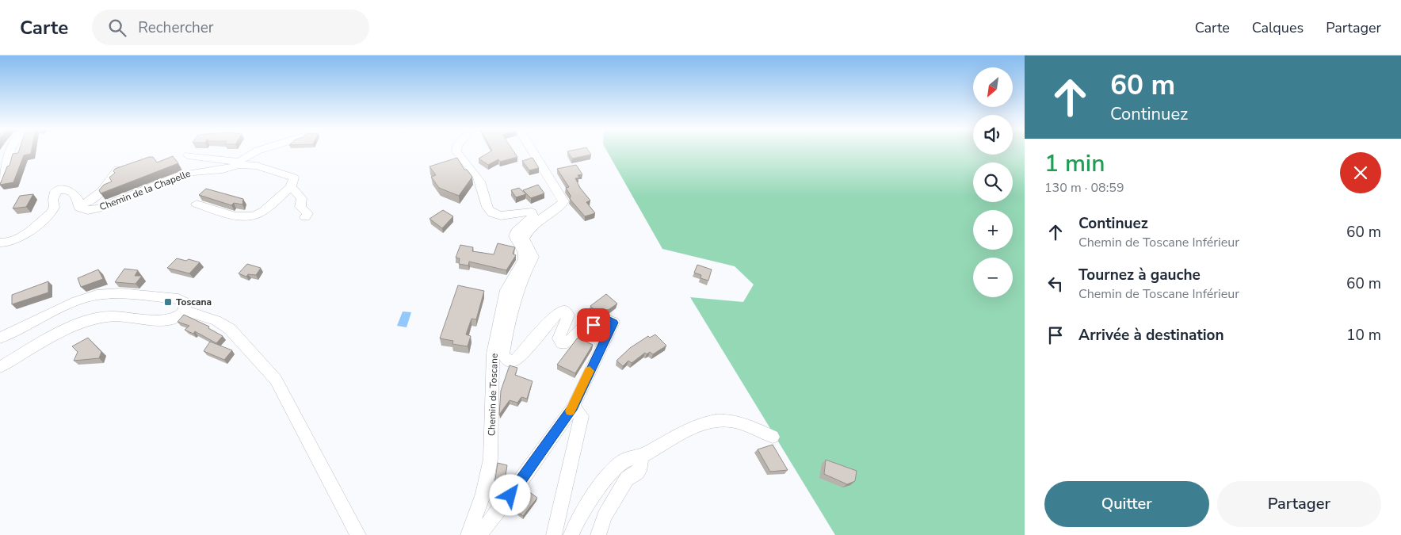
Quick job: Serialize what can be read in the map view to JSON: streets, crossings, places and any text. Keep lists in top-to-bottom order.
{
  "streets": {
    "street": ["Chemin de la Chapelle", "Chemin de Toscane"]
  },
  "places": {
    "transit": ["Toscana"]
  },
  "north": "bottom left",
  "page": {
    "header": "Carte",
    "search": "Rechercher",
    "nav": ["Carte", "Calques", "Partager"],
    "turn": ["60 m", "Continuez"],
    "map_buttons": ["+", "−"],
    "heading": ["1 min", "130 m · 08:59"],
    "list": [
      {
        "name": "Continuez",
        "note": "Chemin de Toscane Inférieur",
        "value": "60 m"
      },
      {
        "name": "Tournez à gauche",
        "note": "Chemin de Toscane Inférieur",
        "value": "60 m"
      },
      {
        "name": "Arrivée à destination",
        "value": "10 m"
      }
    ],
    "buttons": ["Quitter", "Partager"]
  }
}
